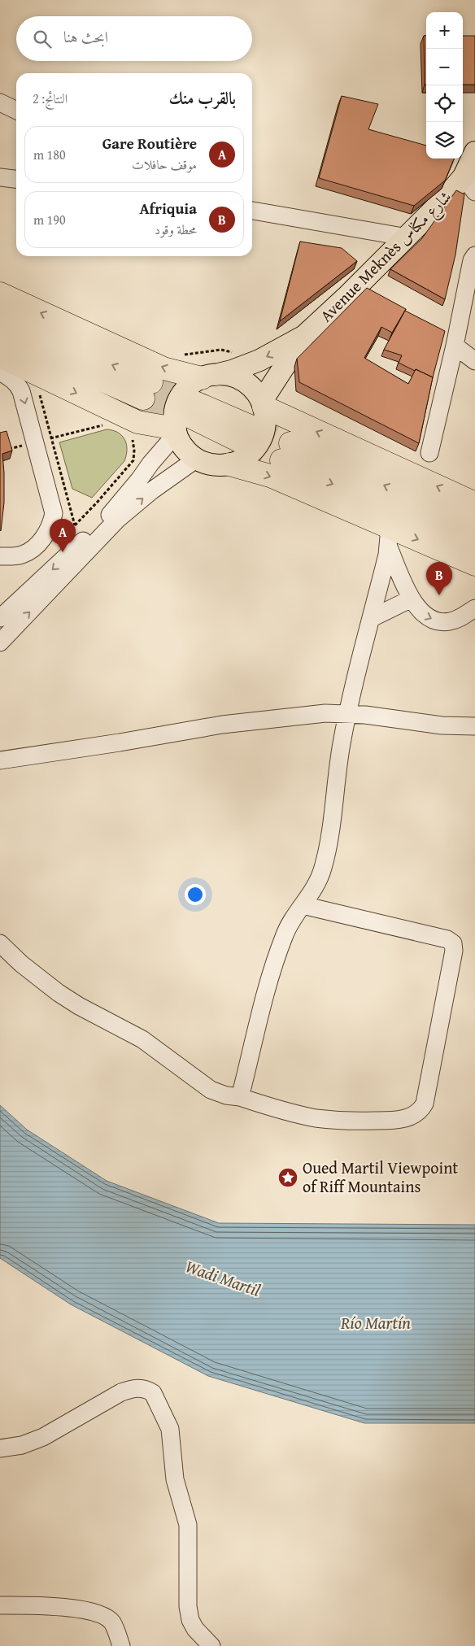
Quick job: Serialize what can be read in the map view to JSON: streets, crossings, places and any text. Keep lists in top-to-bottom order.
{
  "streets": {
    "main road": ["Avenue Meknès شارع مكناس"]
  },
  "water": ["Wadi Martil", "Río Martín"],
  "places": {
    "place": ["Oued Martil Viewpoint of Riff Mountains"]
  },
  "page": {
    "map_buttons": ["+", "−"],
    "search": "ابحث هنا",
    "heading": ["بالقرب منك", "النتائج: 2"],
    "list": [
      {
        "mark": "A",
        "name": "Gare Routière",
        "note": "موقف حافلات",
        "value": "180 m"
      },
      {
        "mark": "B",
        "name": "Afriquia",
        "note": "محطة وقود",
        "value": "190 m"
      }
    ],
    "pins": ["A", "B"]
  }
}
